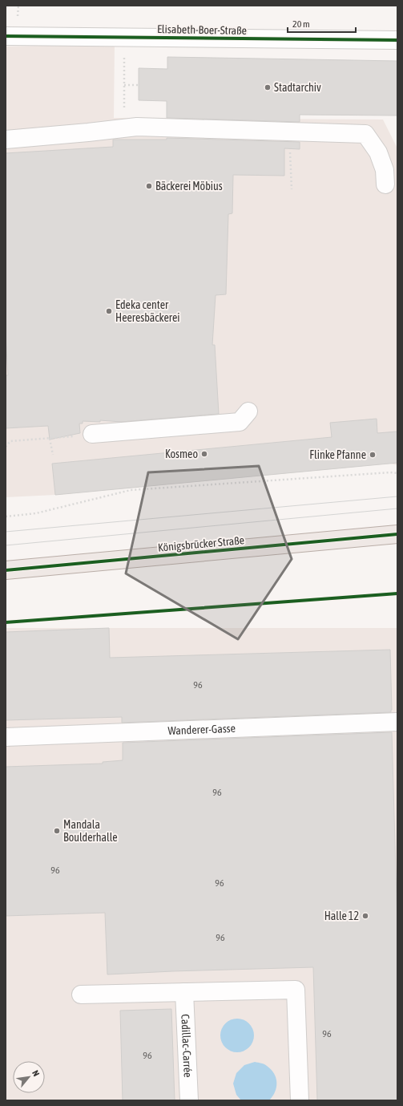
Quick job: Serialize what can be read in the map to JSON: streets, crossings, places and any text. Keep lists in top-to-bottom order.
{
  "streets": {
    "main road": ["Königsbrücker Straße"],
    "street": ["Elisabeth-Boer-Straße", "Wanderer-Gasse", "Cadillac-Carrée"]
  },
  "places": [
    "Stadtarchiv",
    "Bäckerei Möbius",
    "Edeka center Heeresbäckerei",
    "Kosmeo",
    "Flinke Pfanne",
    "Mandala Boulderhalle",
    "Halle 12"
  ],
  "house_numbers": [
    "96",
    "96",
    "96",
    "96",
    "96",
    "96",
    "96"
  ],
  "scale_bar": "20 m",
  "north": "top right"
}
